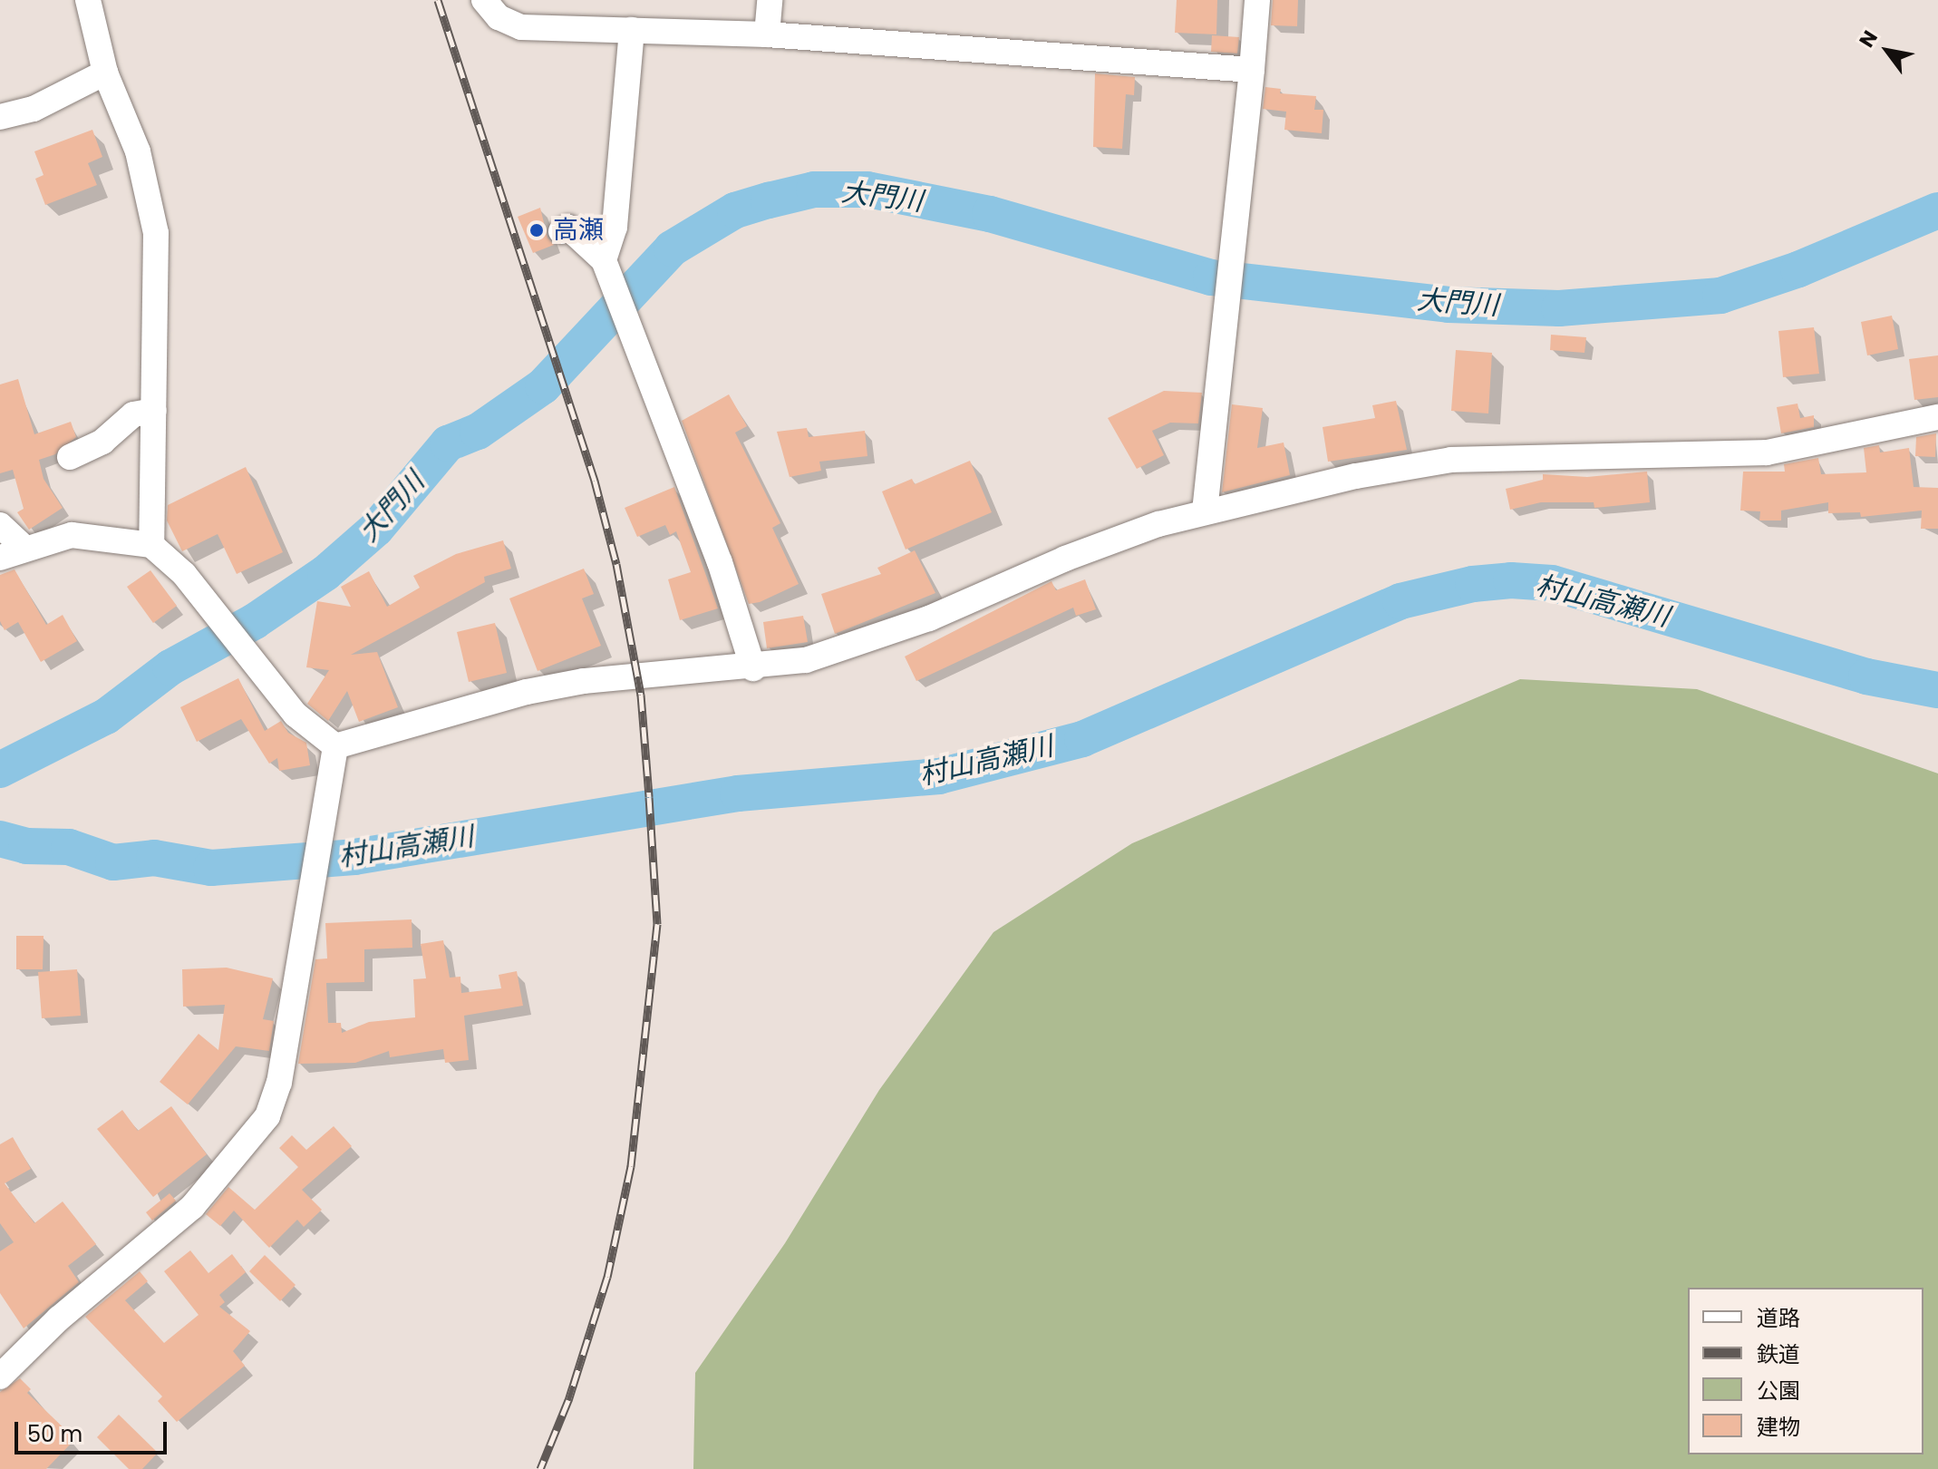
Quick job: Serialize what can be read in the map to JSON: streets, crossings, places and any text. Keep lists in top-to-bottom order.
{
  "water": ["大門川", "村山高瀬川"],
  "places": ["高瀬"],
  "legend": [
    "道路",
    "鉄道",
    "公園",
    "建物"
  ],
  "scale_bar": "50 m",
  "north": "top left"
}
